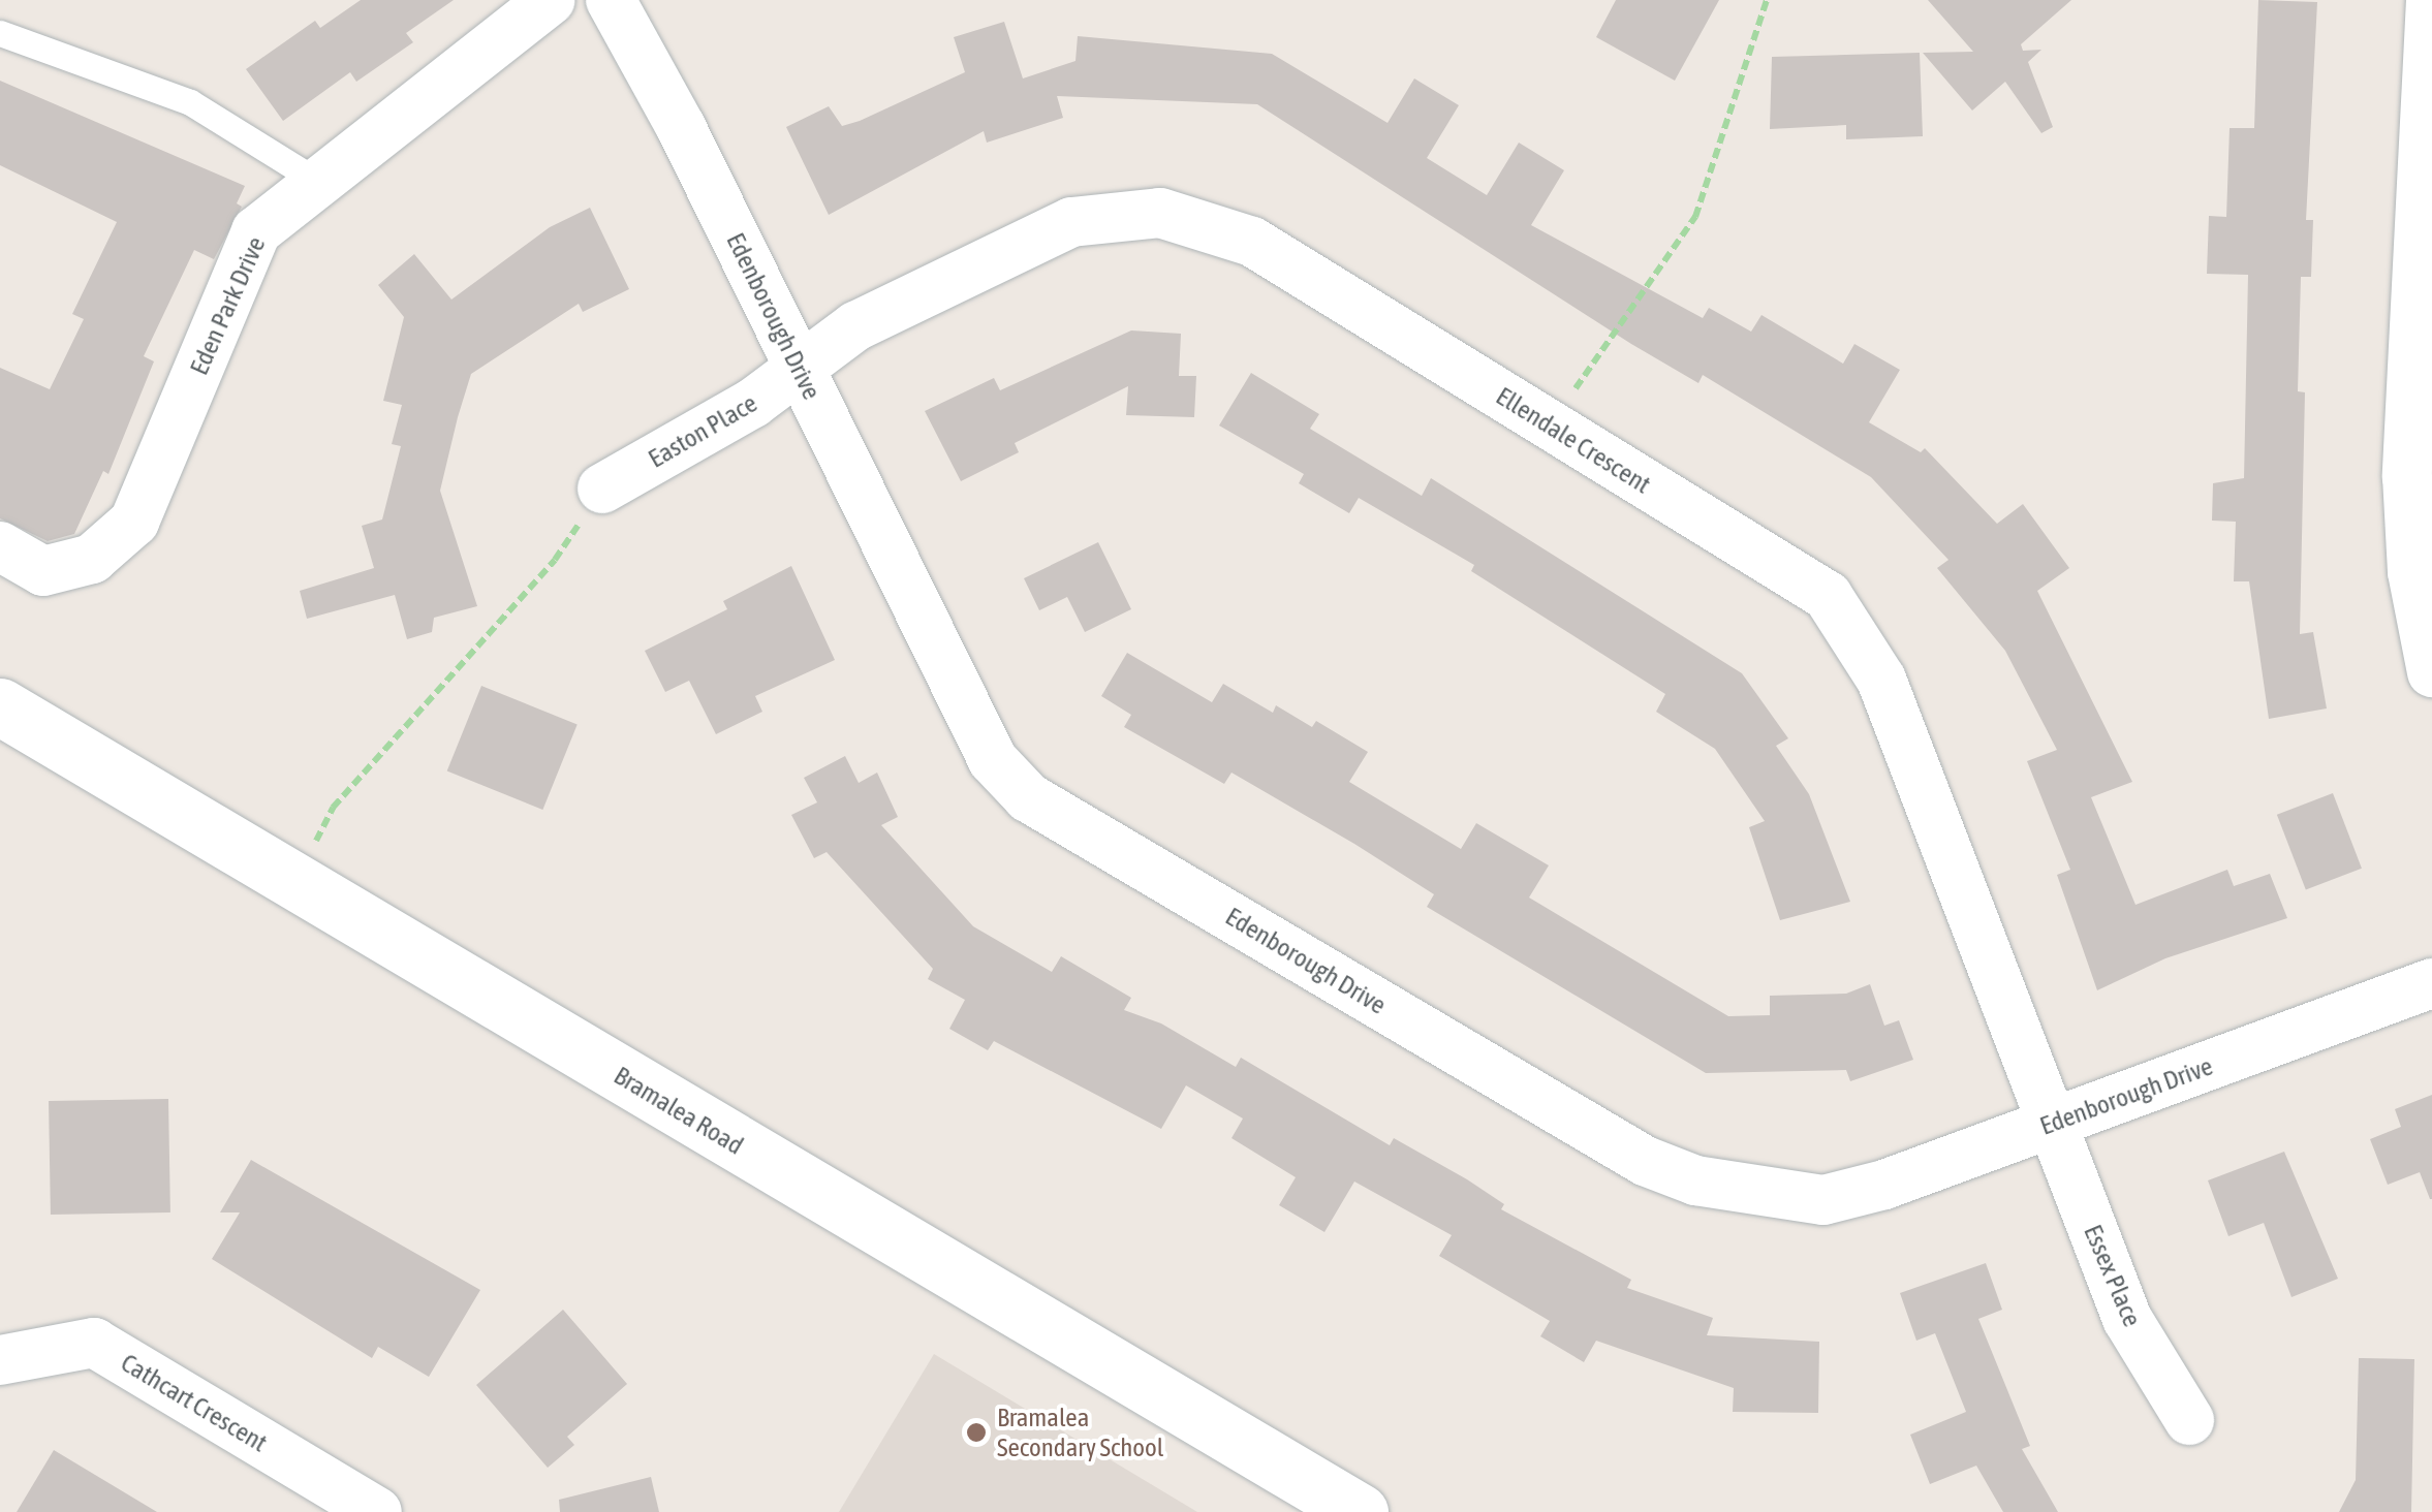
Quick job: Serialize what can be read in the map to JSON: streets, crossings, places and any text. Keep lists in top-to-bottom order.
{
  "streets": {
    "main road": ["Bramalea Road"],
    "street": [
      "Eden Park Drive",
      "Edenborough Drive",
      "Easton Place",
      "Ellendale Crescent",
      "Essex Place",
      "Cathcart Crescent"
    ]
  },
  "crossings": [
    ["Edenborough Drive", "Easton Place"],
    ["Edenborough Drive", "Ellendale Crescent"],
    ["Edenborough Drive", "Essex Place"],
    ["Easton Place", "Ellendale Crescent"],
    ["Ellendale Crescent", "Essex Place"]
  ],
  "places": ["Bramalea Secondary School"]
}
